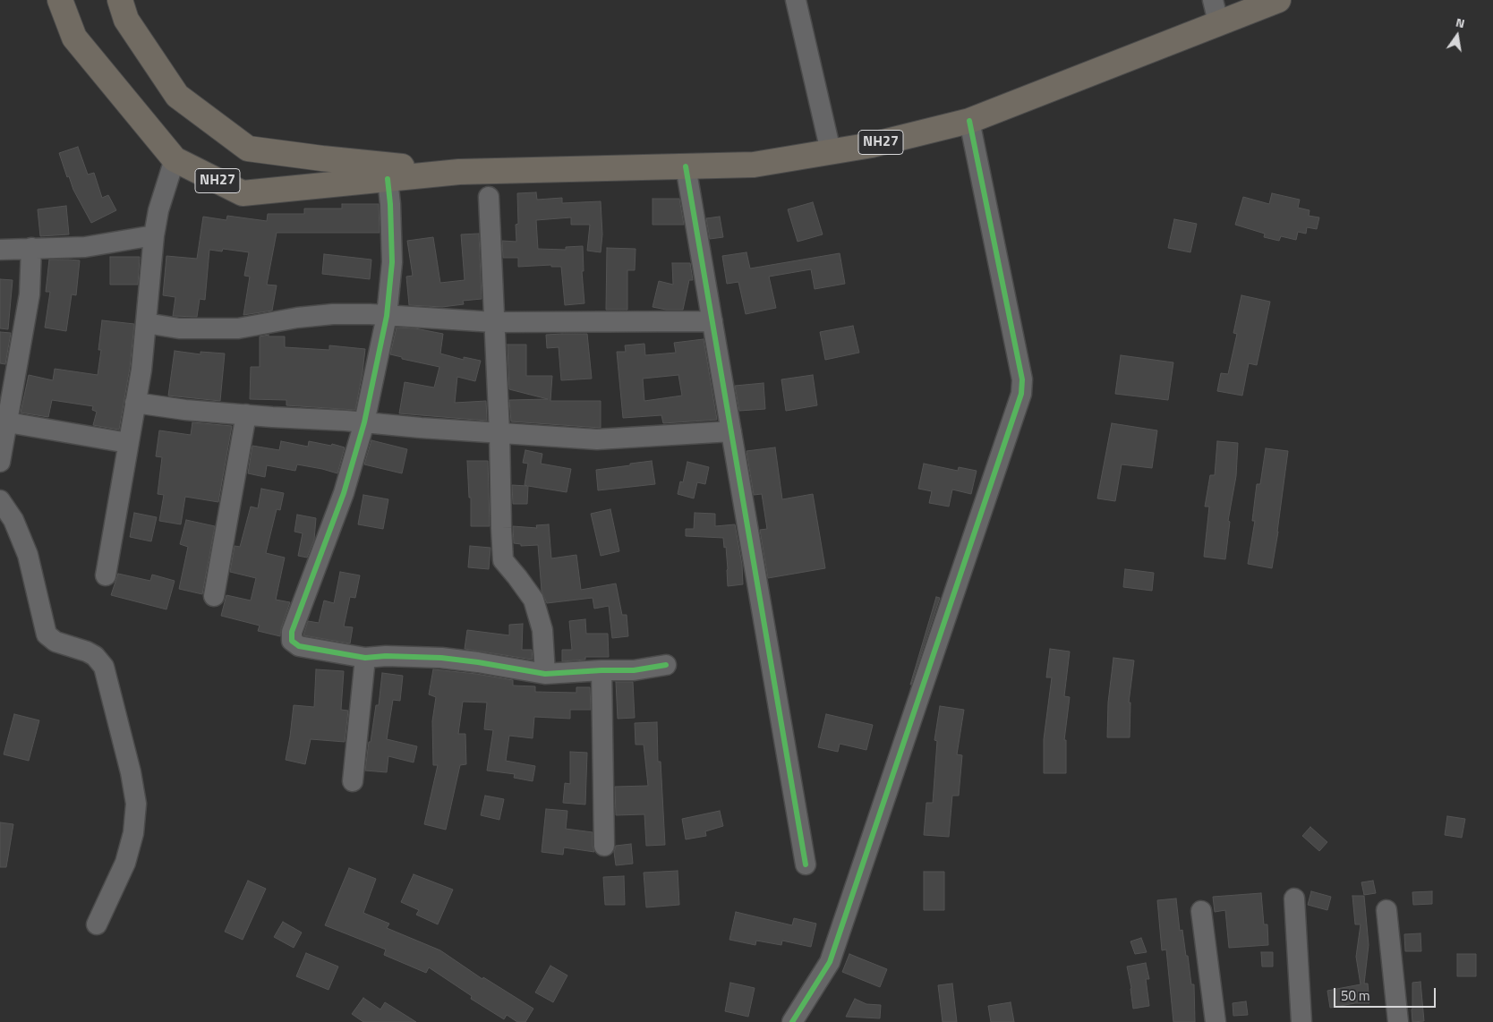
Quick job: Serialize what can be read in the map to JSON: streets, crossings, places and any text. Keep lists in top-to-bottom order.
{
  "streets": {
    "highway": ["NH27"]
  },
  "scale_bar": "50 m",
  "north": "top"
}
